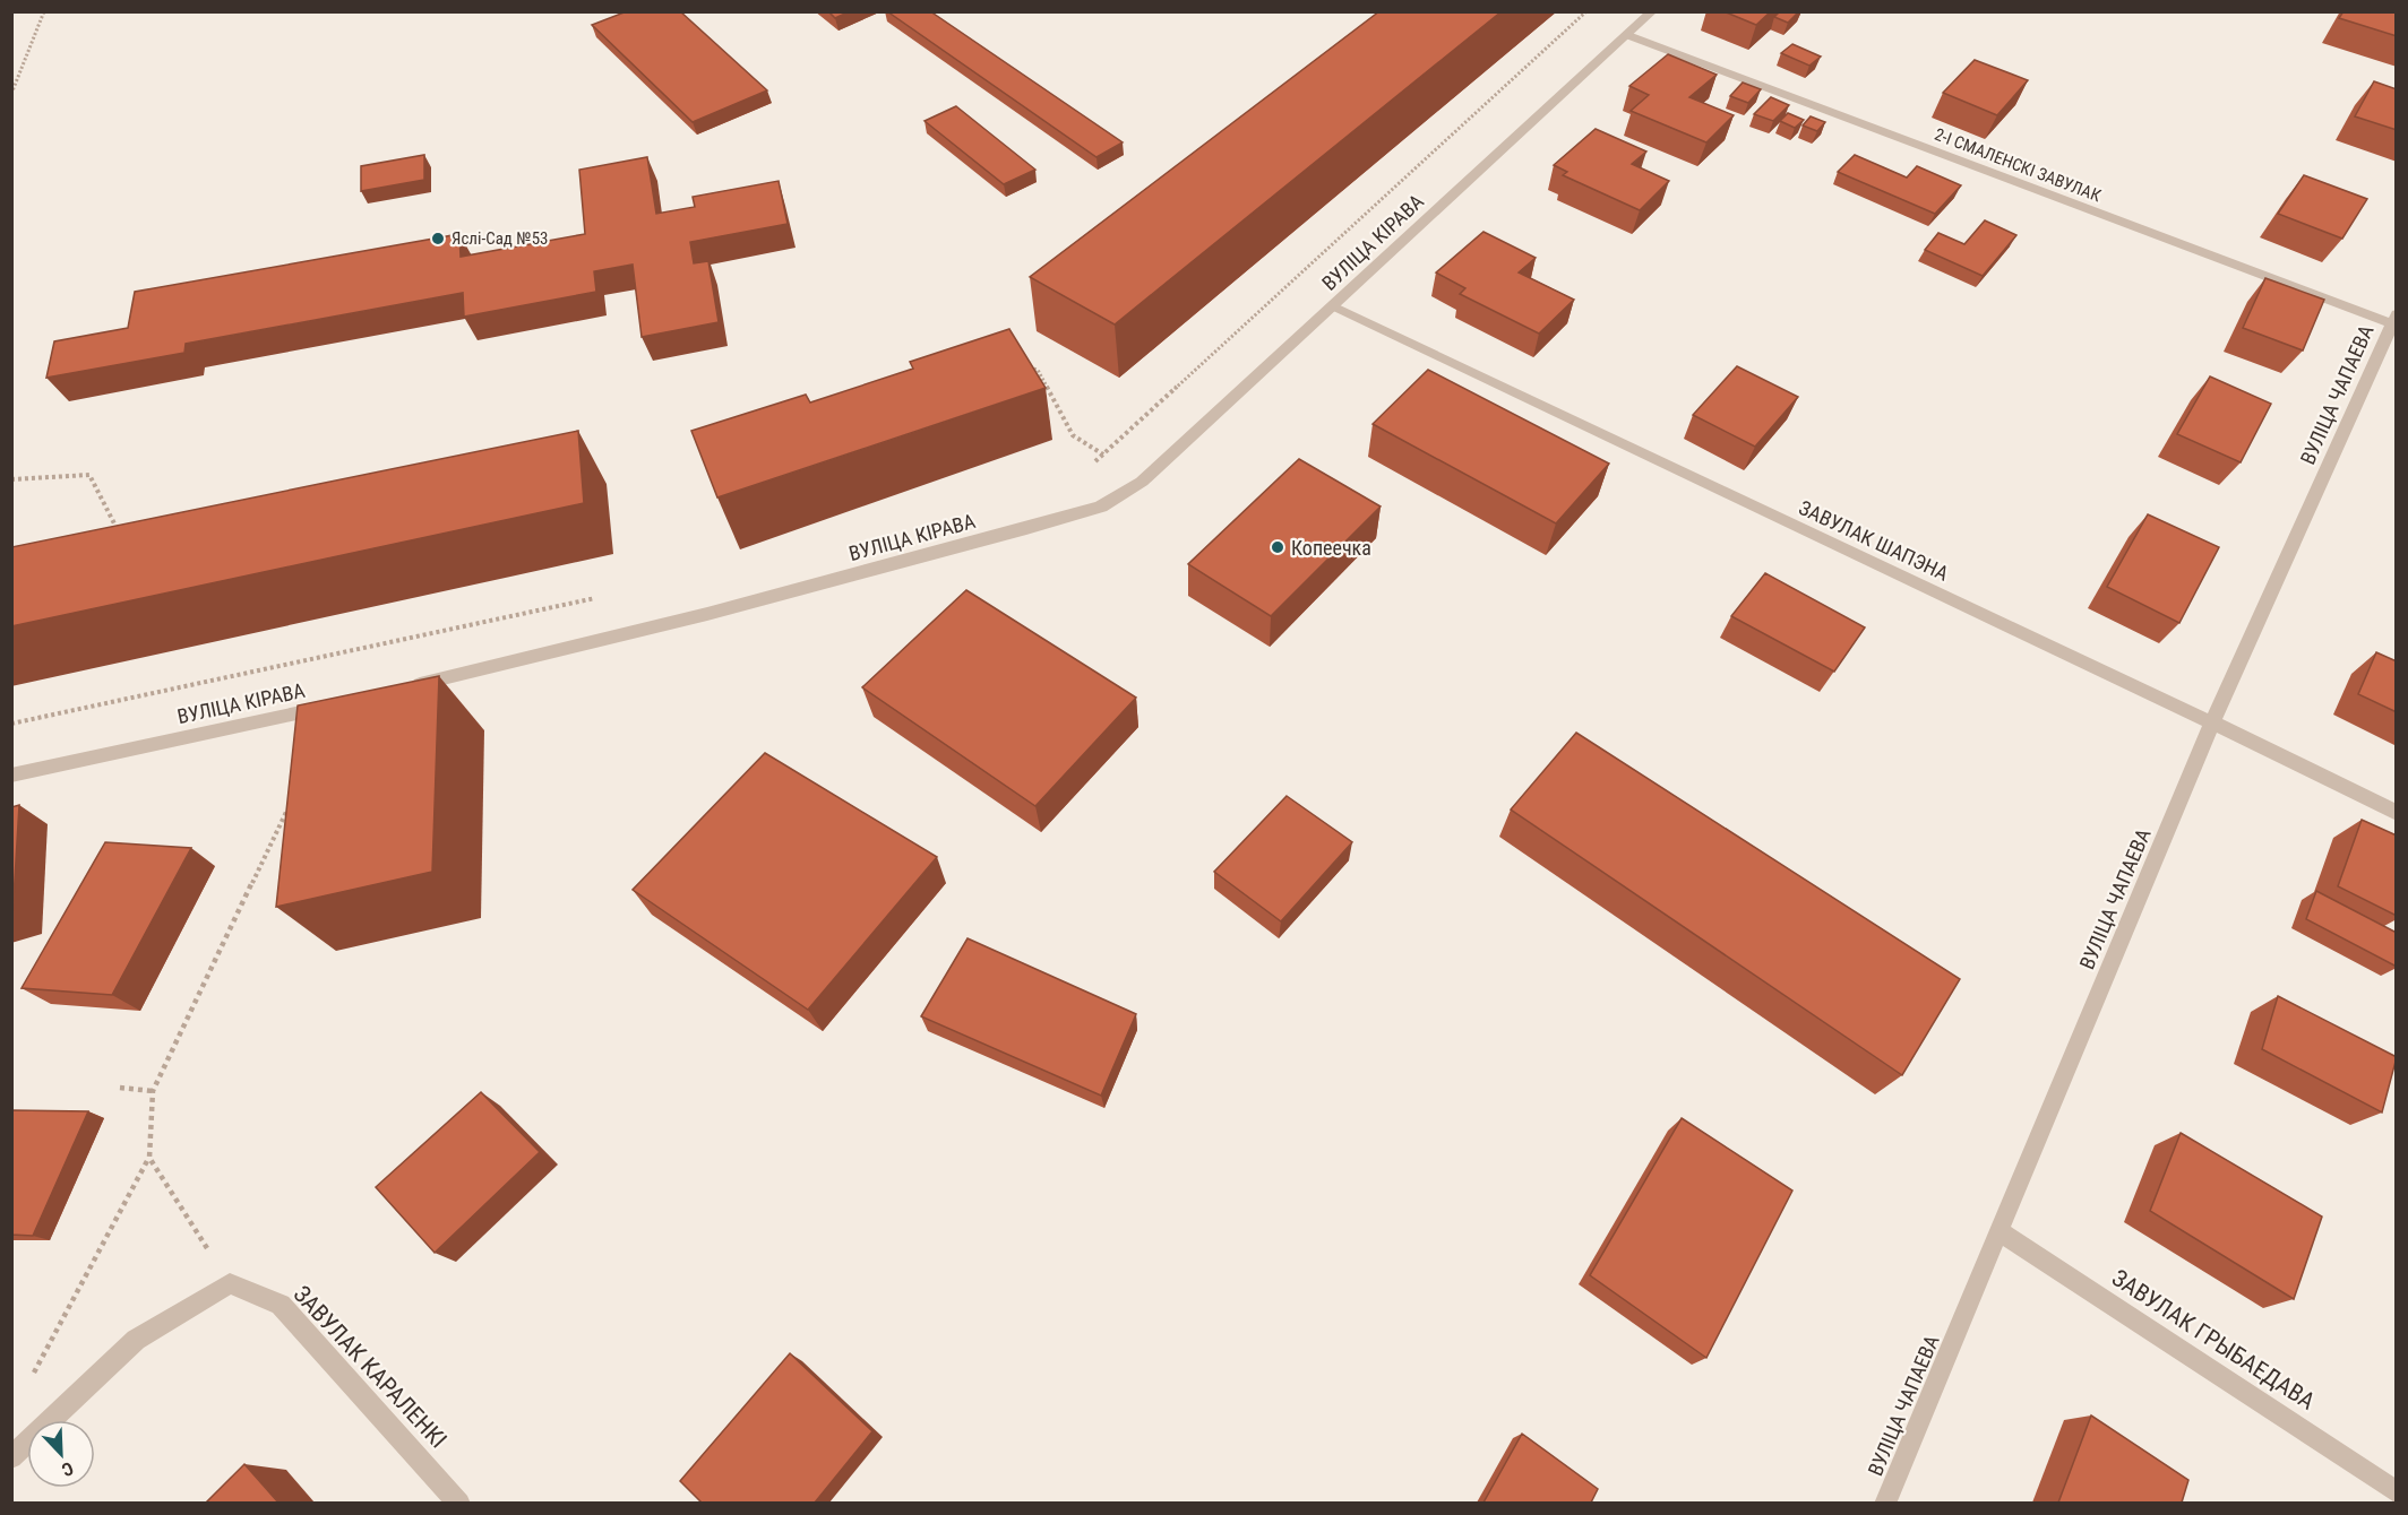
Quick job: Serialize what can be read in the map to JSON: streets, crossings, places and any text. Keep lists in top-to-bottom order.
{
  "streets": {
    "street": [
      "2-І СМАЛЕНСКІ ЗАВУЛАК",
      "ВУЛІЦА КІРАВА",
      "ВУЛІЦА ЧАПАЕВА",
      "ЗАВУЛАК ШАПЭНА",
      "ЗАВУЛАК ГРЫБАЕДАВА",
      "ЗАВУЛАК КАРАЛЕНКІ"
    ]
  },
  "crossings": [
    ["2-І СМАЛЕНСКІ ЗАВУЛАК", "ВУЛІЦА КІРАВА"],
    ["2-І СМАЛЕНСКІ ЗАВУЛАК", "ВУЛІЦА ЧАПАЕВА"],
    ["ВУЛІЦА КІРАВА", "ЗАВУЛАК ШАПЭНА"],
    ["ВУЛІЦА ЧАПАЕВА", "ЗАВУЛАК ШАПЭНА"],
    ["ВУЛІЦА ЧАПАЕВА", "ЗАВУЛАК ГРЫБАЕДАВА"]
  ],
  "places": ["Яслі-Сад №53", "Копеечка"],
  "north": "bottom right"
}
